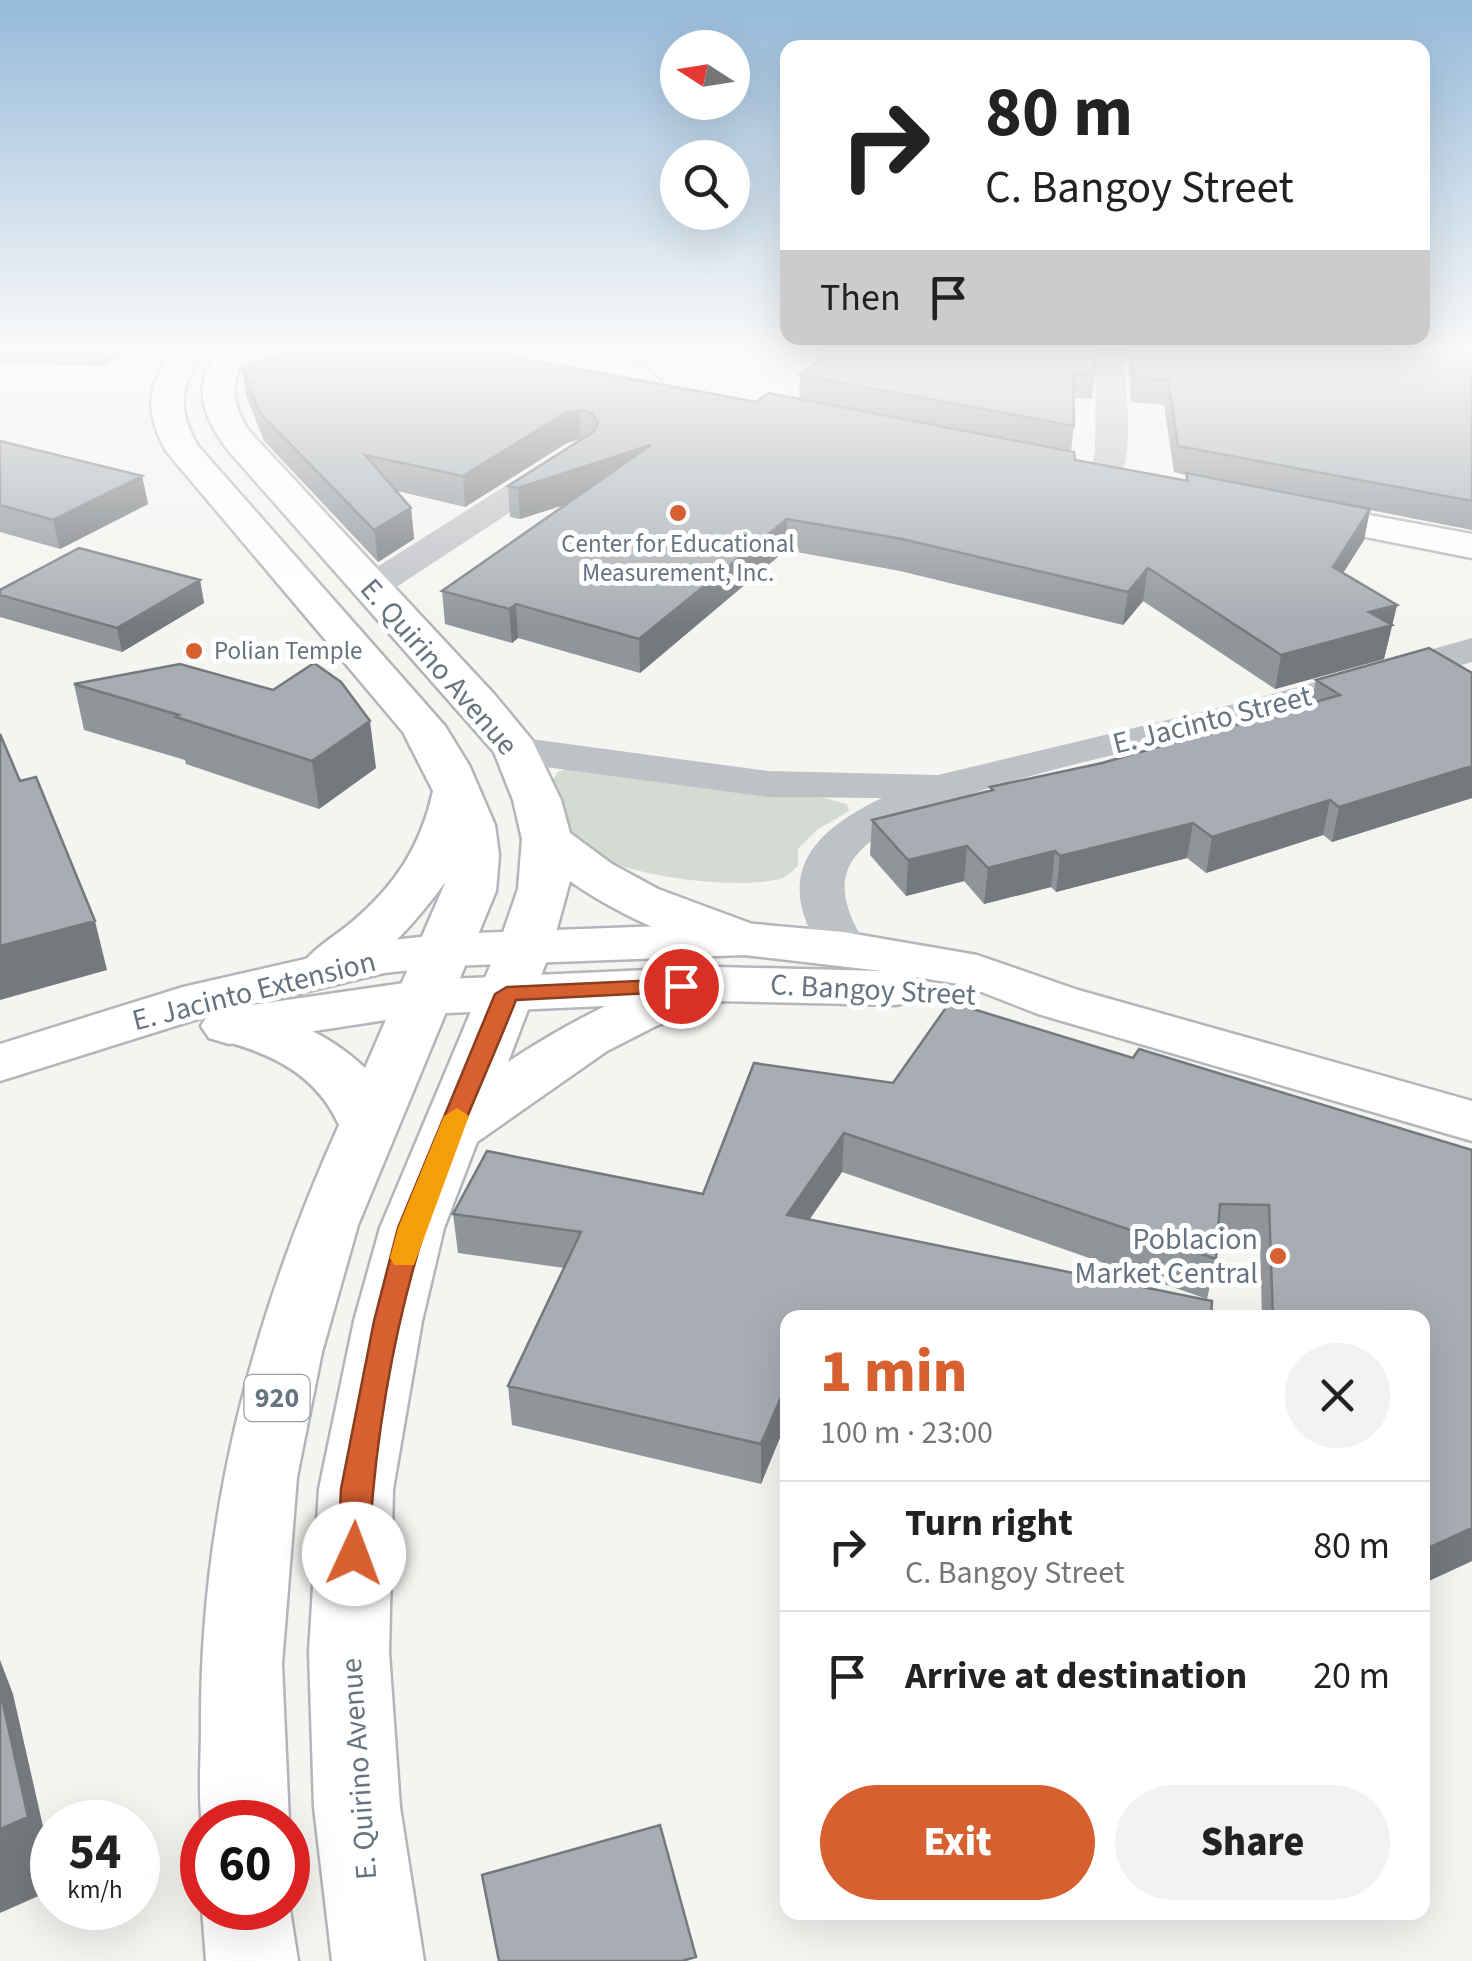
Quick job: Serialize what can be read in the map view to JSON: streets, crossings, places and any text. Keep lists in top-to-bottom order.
{
  "streets": {
    "main road": [
      "E. Quirino Avenue",
      "C. Bangoy Street",
      "E. Jacinto Extension",
      "920"
    ],
    "street": ["E. Jacinto Street"]
  },
  "crossings": [
    ["E. Quirino Avenue", "E. Jacinto Street"],
    ["E. Quirino Avenue", "C. Bangoy Street"],
    ["E. Quirino Avenue", "E. Jacinto Extension"],
    ["E. Jacinto Street", "C. Bangoy Street"],
    ["C. Bangoy Street", "E. Jacinto Extension"]
  ],
  "places": ["Center for Educational Measurement, Inc.", "Polian Temple", "Poblacion Market Central"],
  "north": "left",
  "page": {
    "turn": ["80 m", "C. Bangoy Street"],
    "then": "Then",
    "heading": ["1 min", "100 m · 23:00"],
    "list": [
      {
        "name": "Turn right",
        "note": "C. Bangoy Street",
        "value": "80 m"
      },
      {
        "name": "Arrive at destination",
        "value": "20 m"
      }
    ],
    "buttons": ["Exit", "Share"],
    "speed": "54 km/h",
    "limit": "60"
  }
}
